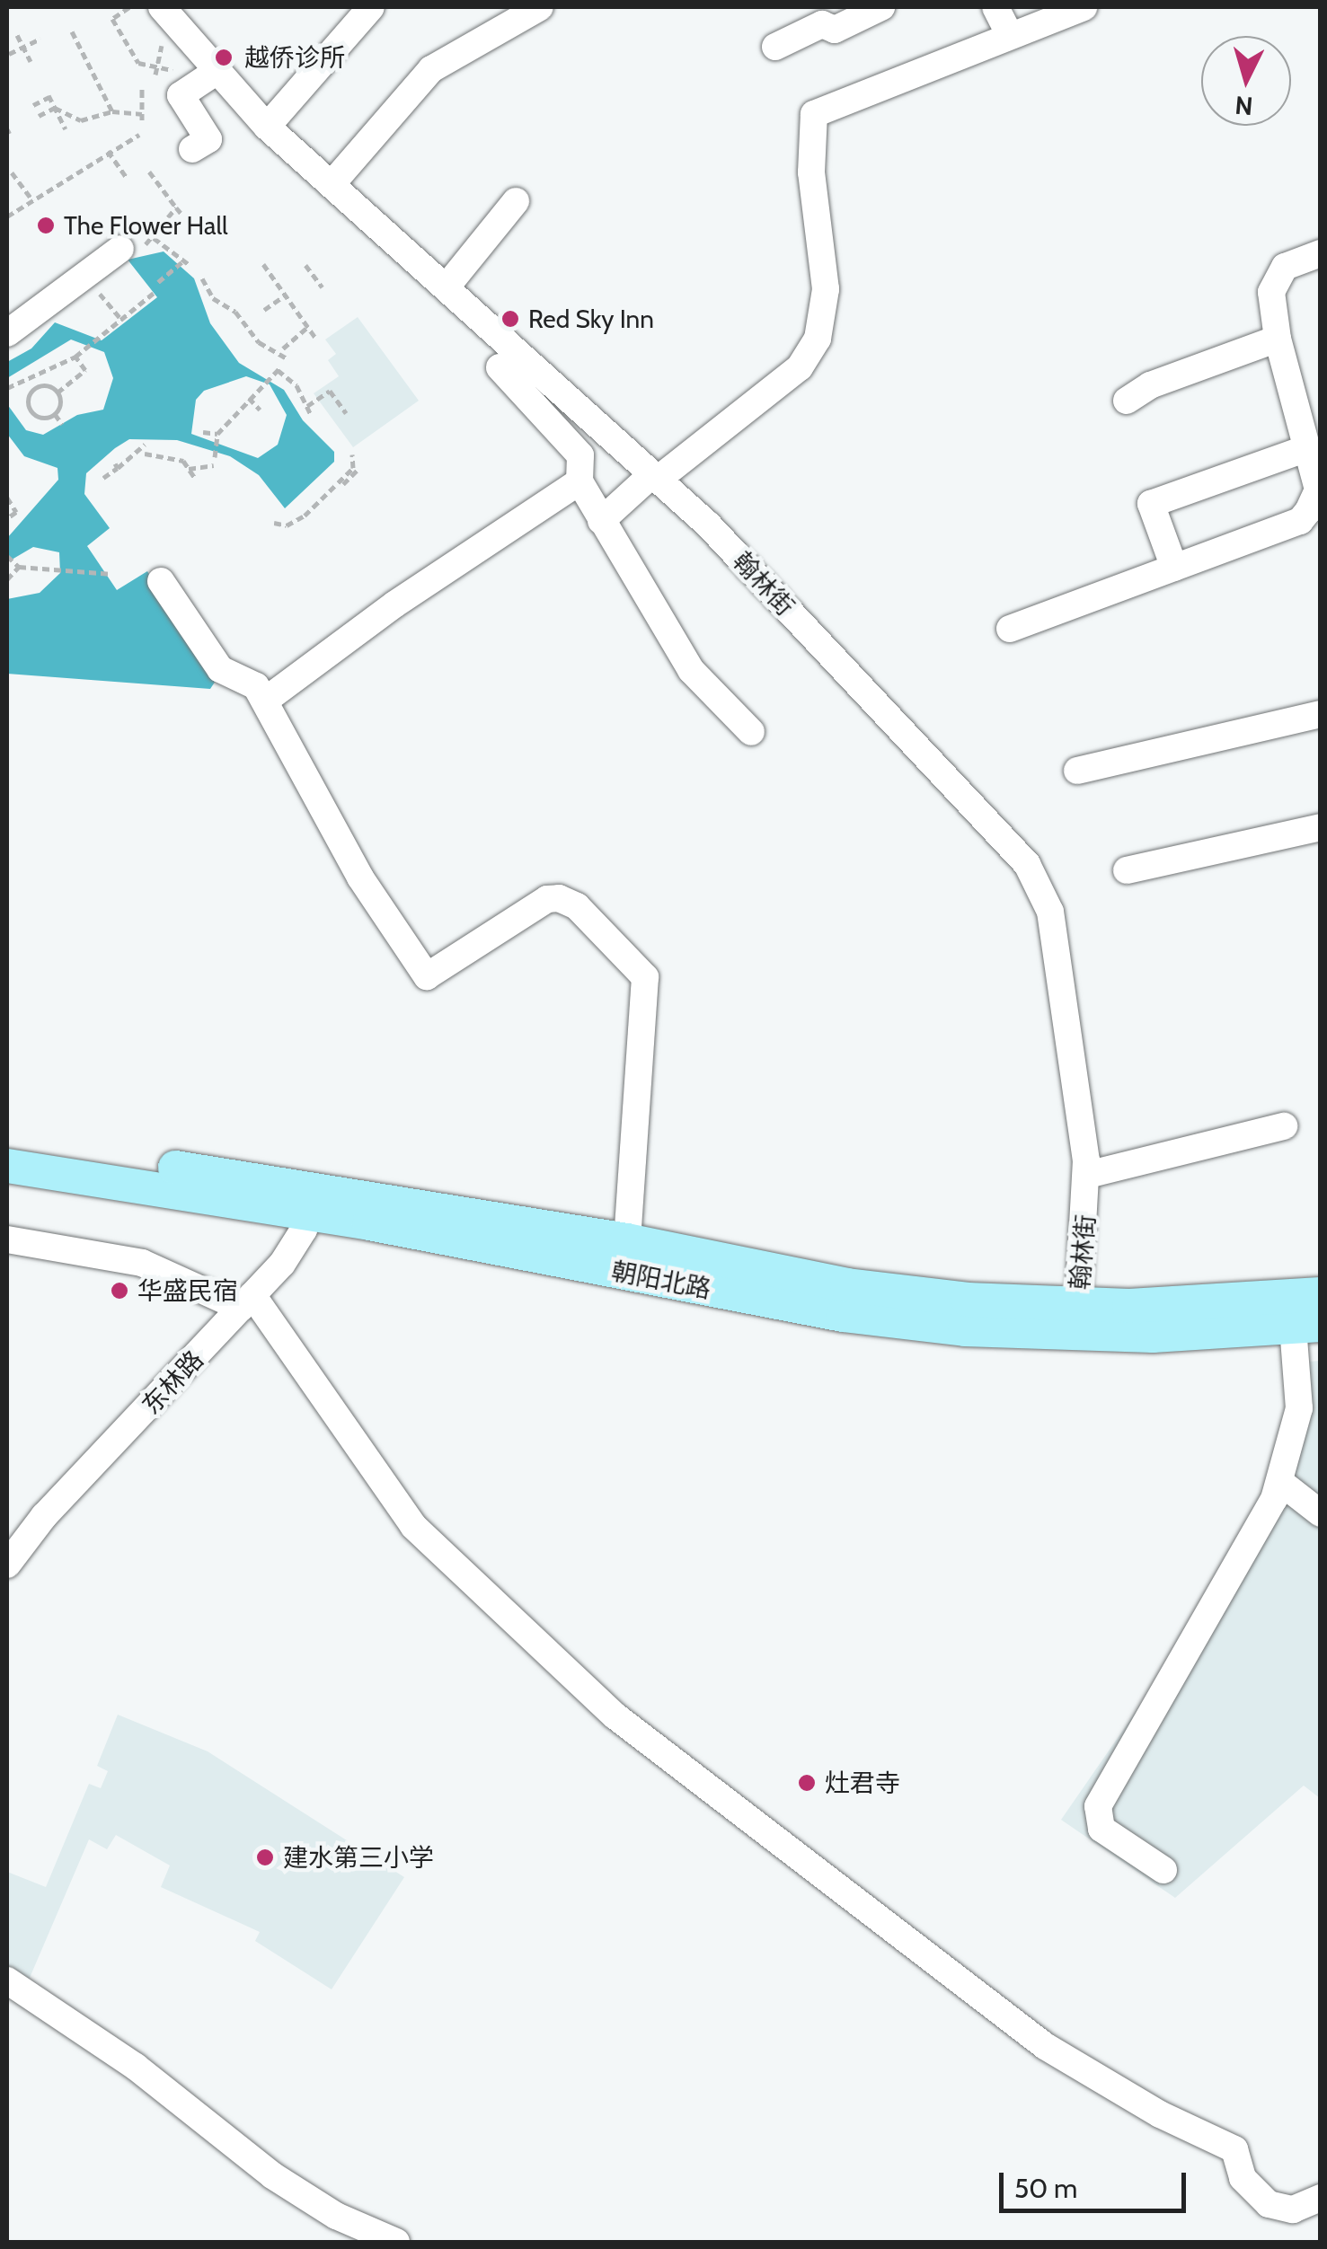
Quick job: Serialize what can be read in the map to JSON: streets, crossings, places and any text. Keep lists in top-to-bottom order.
{
  "streets": {
    "main road": ["朝阳北路"],
    "street": ["翰林街", "东林路"]
  },
  "crossings": [
    ["翰林街", "朝阳北路"],
    ["朝阳北路", "东林路"]
  ],
  "places": [
    "越侨诊所",
    "The Flower Hall",
    "Red Sky Inn",
    "华盛民宿",
    "灶君寺",
    "建水第三小学"
  ],
  "scale_bar": "50 m",
  "north": "bottom"
}
